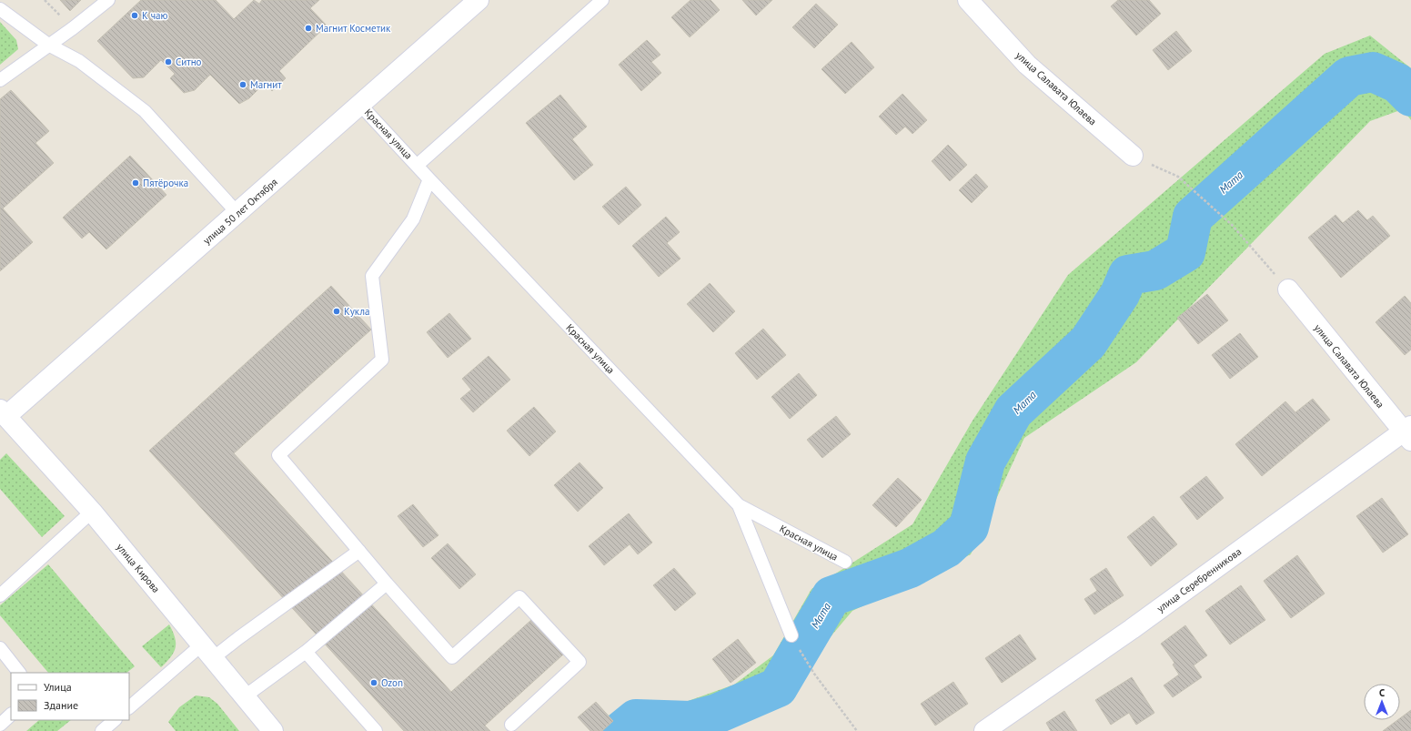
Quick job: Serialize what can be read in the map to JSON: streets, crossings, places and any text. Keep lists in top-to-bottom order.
{
  "streets": {
    "main road": [
      "улица Салавата Юлаева",
      "улица 50 лет Октября",
      "улица Кирова",
      "улица Серебренникова"
    ],
    "lane": ["Красная улица"]
  },
  "crossings": [
    ["улица Салавата Юлаева", "улица Серебренникова"],
    ["Красная улица", "улица 50 лет Октября"],
    ["улица 50 лет Октября", "улица Кирова"]
  ],
  "water": ["Мата"],
  "places": [
    "К чаю",
    "Магнит Косметик",
    "Ситно",
    "Магнит",
    "Пятёрочка",
    "Кукла",
    "Ozon"
  ],
  "legend": ["Улица", "Здание"],
  "north": "top"
}
